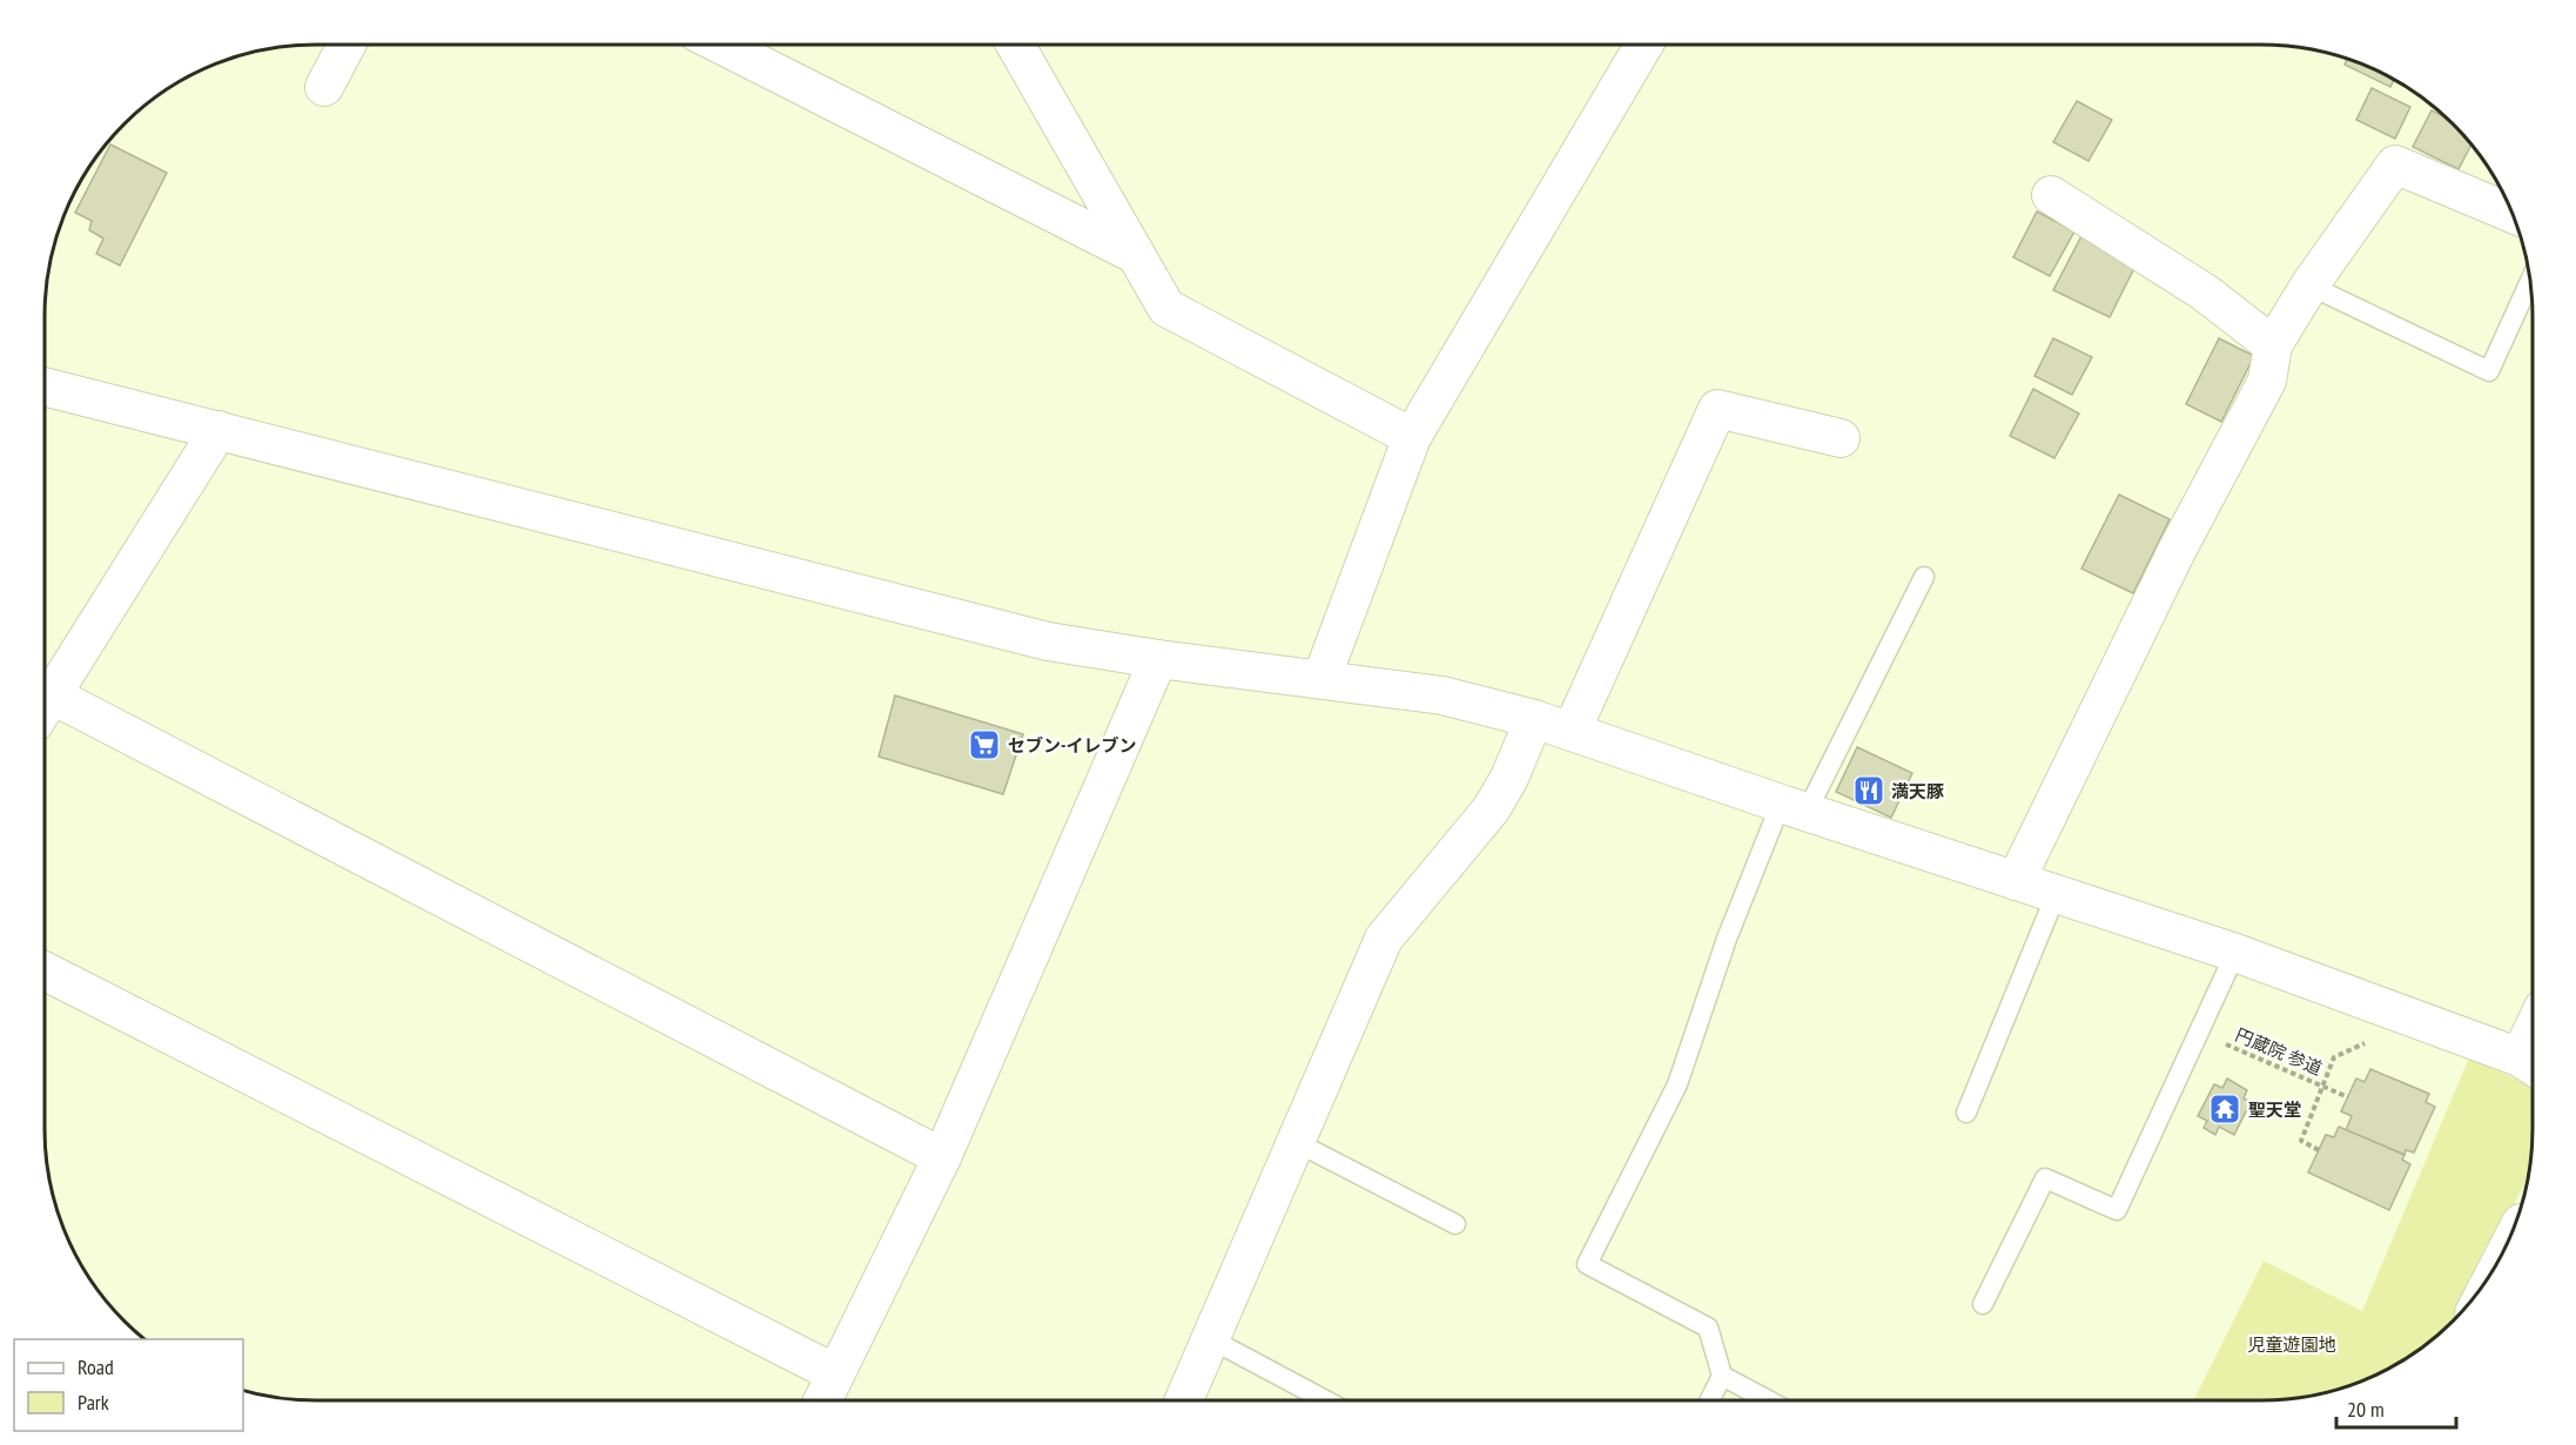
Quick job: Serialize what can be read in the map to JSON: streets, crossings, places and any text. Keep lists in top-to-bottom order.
{
  "streets": {
    "path": ["円蔵院 参道"]
  },
  "parks": ["児童遊園地"],
  "places": {
    "supermarket": ["セブン-イレブン"],
    "restaurant": ["満天豚"],
    "temple": ["聖天堂"]
  },
  "legend": ["Road", "Park"],
  "scale_bar": "20 m"
}
